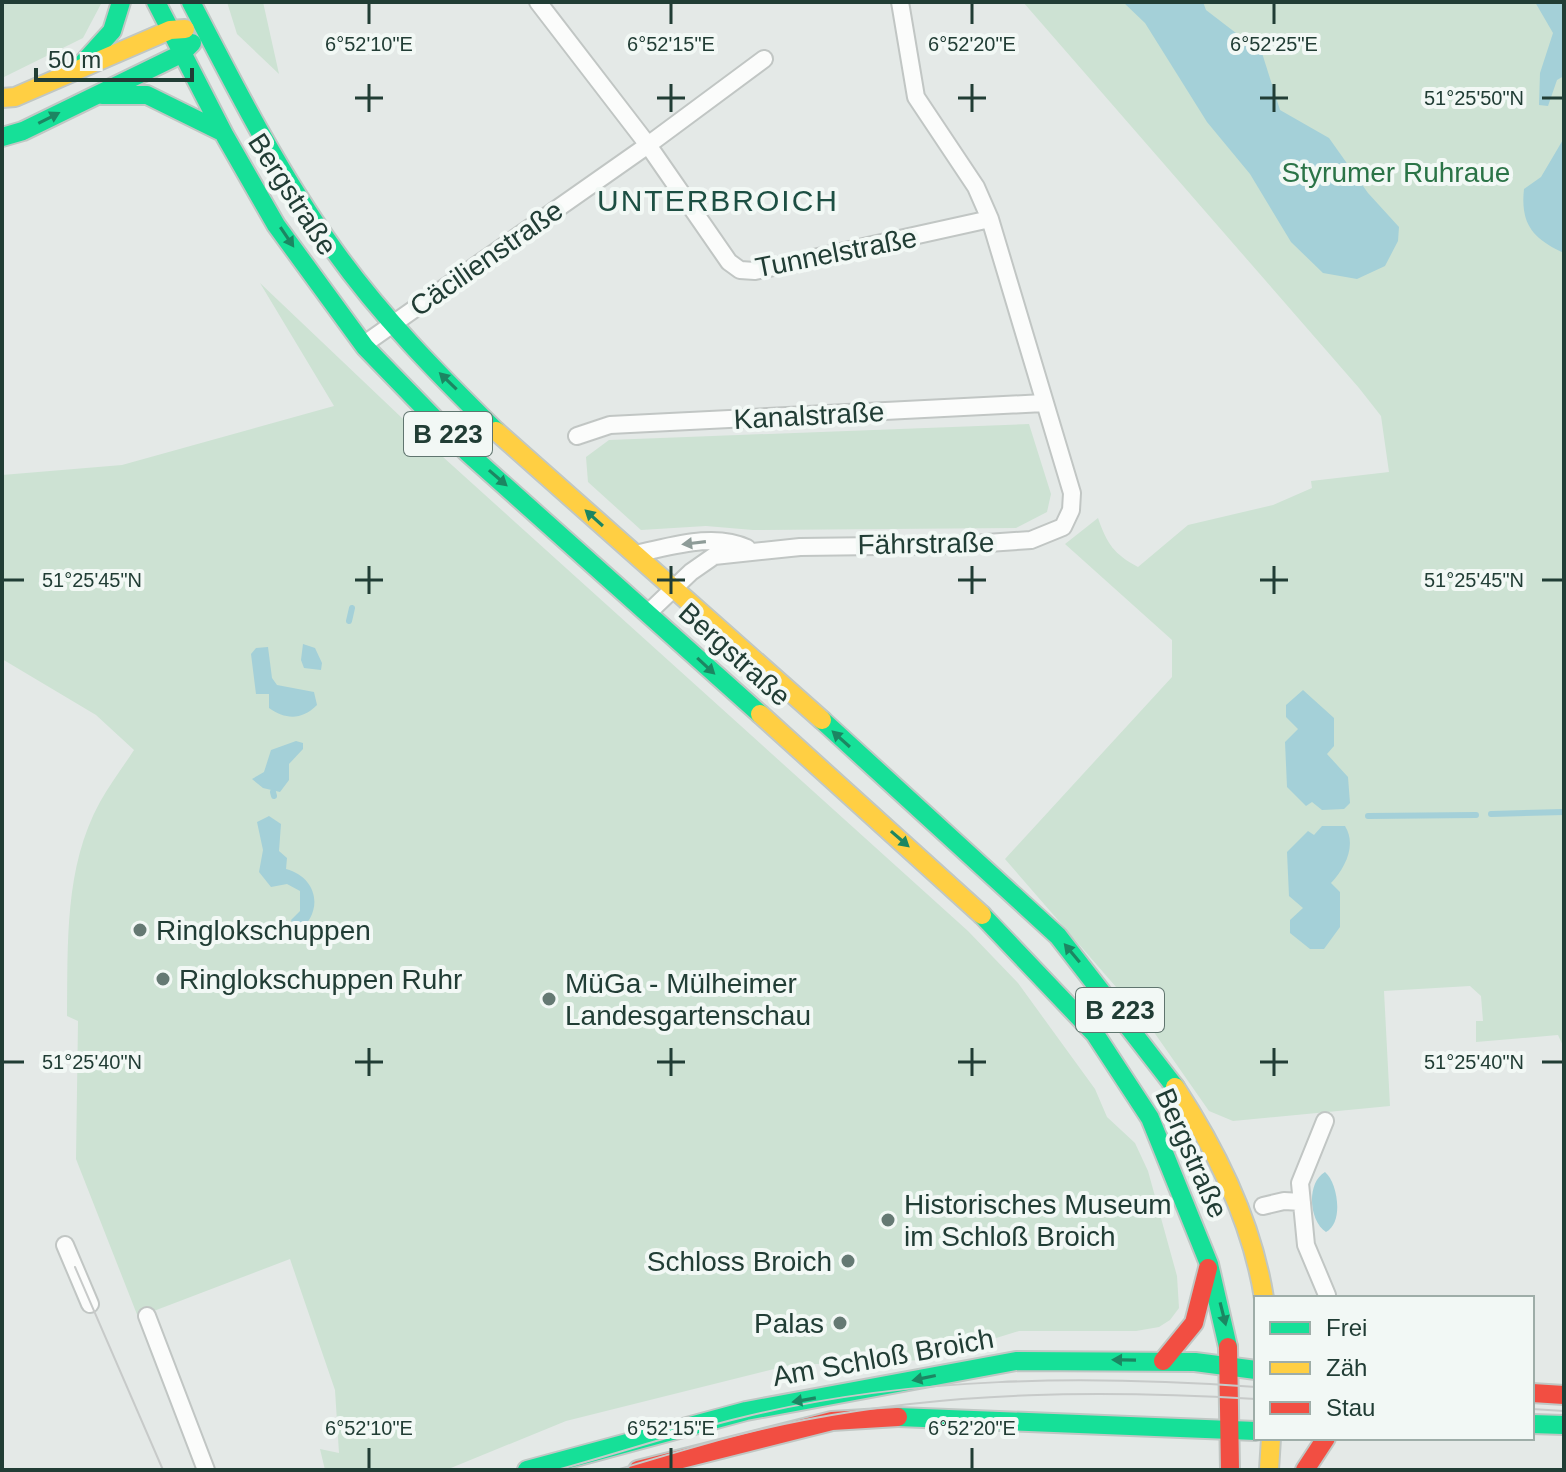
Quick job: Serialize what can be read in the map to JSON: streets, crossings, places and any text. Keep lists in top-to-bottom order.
{
  "streets": {
    "main road": ["Bergstraße", "B 223", "Am Schloß Broich"],
    "street": [
      "Tunnelstraße",
      "Cäcilienstraße",
      "Kanalstraße",
      "Fährstraße"
    ]
  },
  "crossings": [
    ["Bergstraße", "Cäcilienstraße"],
    ["Bergstraße", "B 223"],
    ["Bergstraße", "Fährstraße"],
    ["Bergstraße", "Am Schloß Broich"],
    ["Tunnelstraße", "Cäcilienstraße"],
    ["Kanalstraße", "Fährstraße"],
    ["B 223", "Am Schloß Broich"]
  ],
  "districts": ["UNTERBROICH"],
  "parks": ["Styrumer Ruhraue"],
  "places": [
    "Ringlokschuppen",
    "Ringlokschuppen Ruhr",
    "MüGa - Mülheimer Landesgartenschau",
    "Historisches Museum im Schloß Broich",
    "Schloss Broich",
    "Palas"
  ],
  "legend": ["Frei", "Zäh", "Stau"],
  "scale_bar": "50 m",
  "coordinates": [
    "6°52'10\"E",
    "6°52'15\"E",
    "6°52'20\"E",
    "6°52'25\"E",
    "51°25'50\"N",
    "51°25'45\"N",
    "51°25'40\"N"
  ]
}
